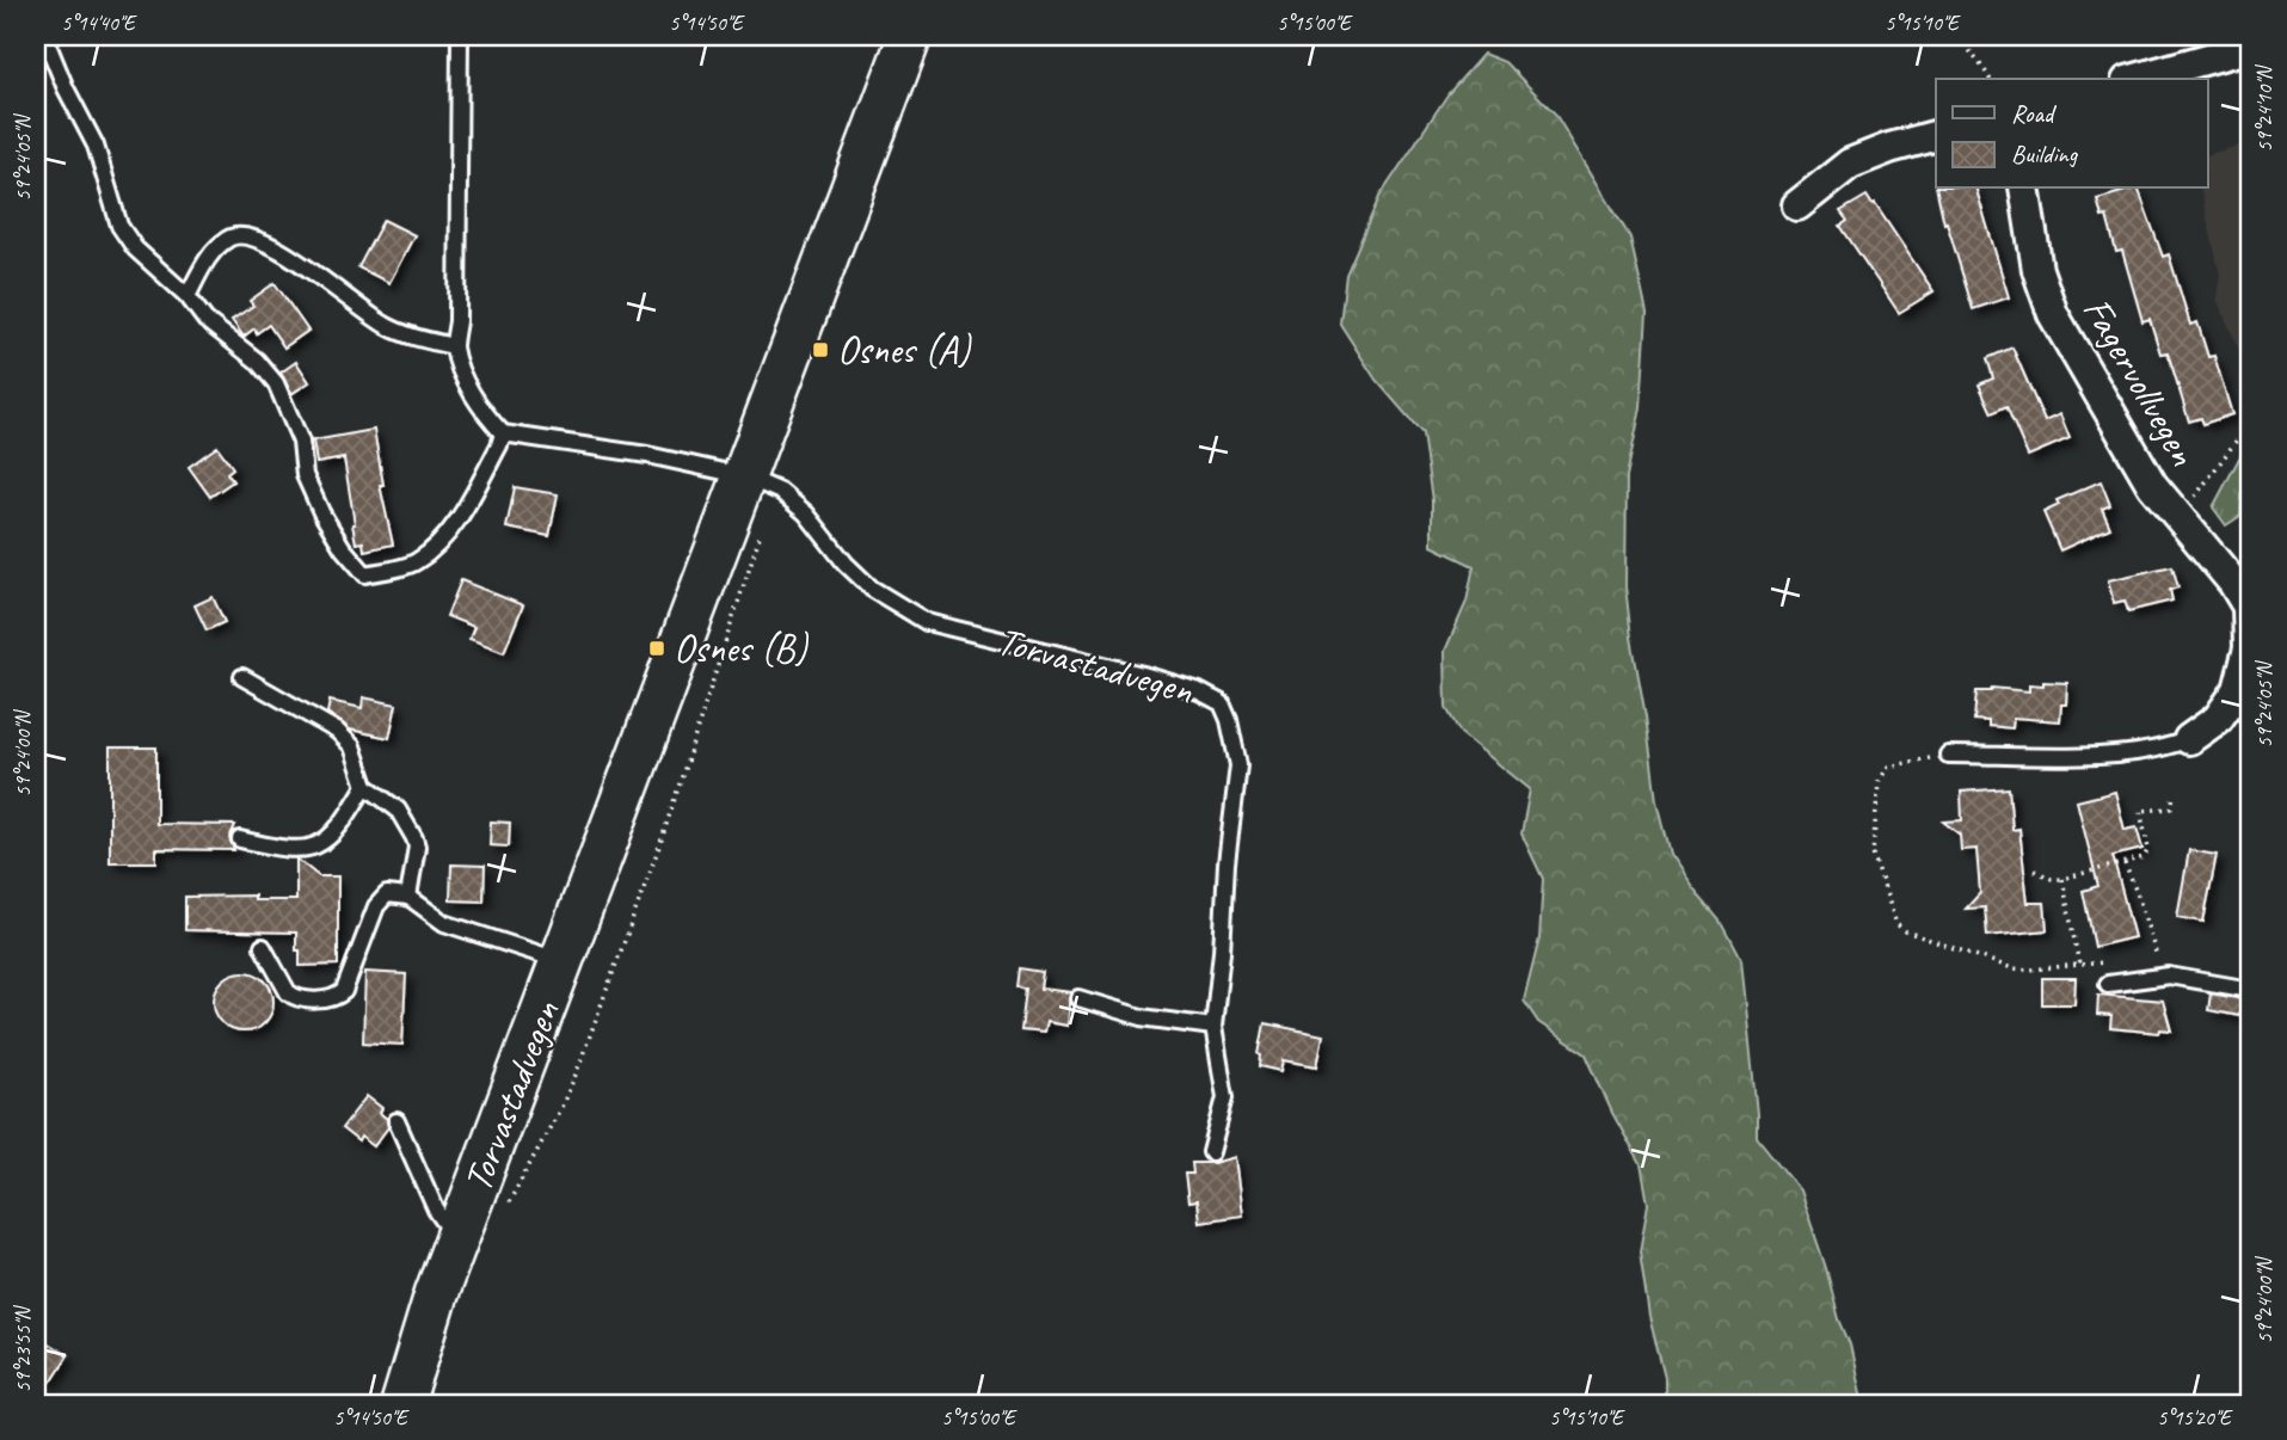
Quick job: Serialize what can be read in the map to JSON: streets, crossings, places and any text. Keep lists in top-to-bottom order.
{
  "streets": {
    "main road": ["Torvastadvegen"],
    "street": ["Fagervollvegen"]
  },
  "places": {
    "transit": ["Osnes (A)", "Osnes (B)"]
  },
  "legend": ["Road", "Building"],
  "coordinates": [
    "5°14'40\"E",
    "5°14'50\"E",
    "5°15'00\"E",
    "5°15'10\"E",
    "59°24'10\"N",
    "59°24'05\"N",
    "59°24'00\"N",
    "59°23'55\"N",
    "5°15'20\"E"
  ]
}
